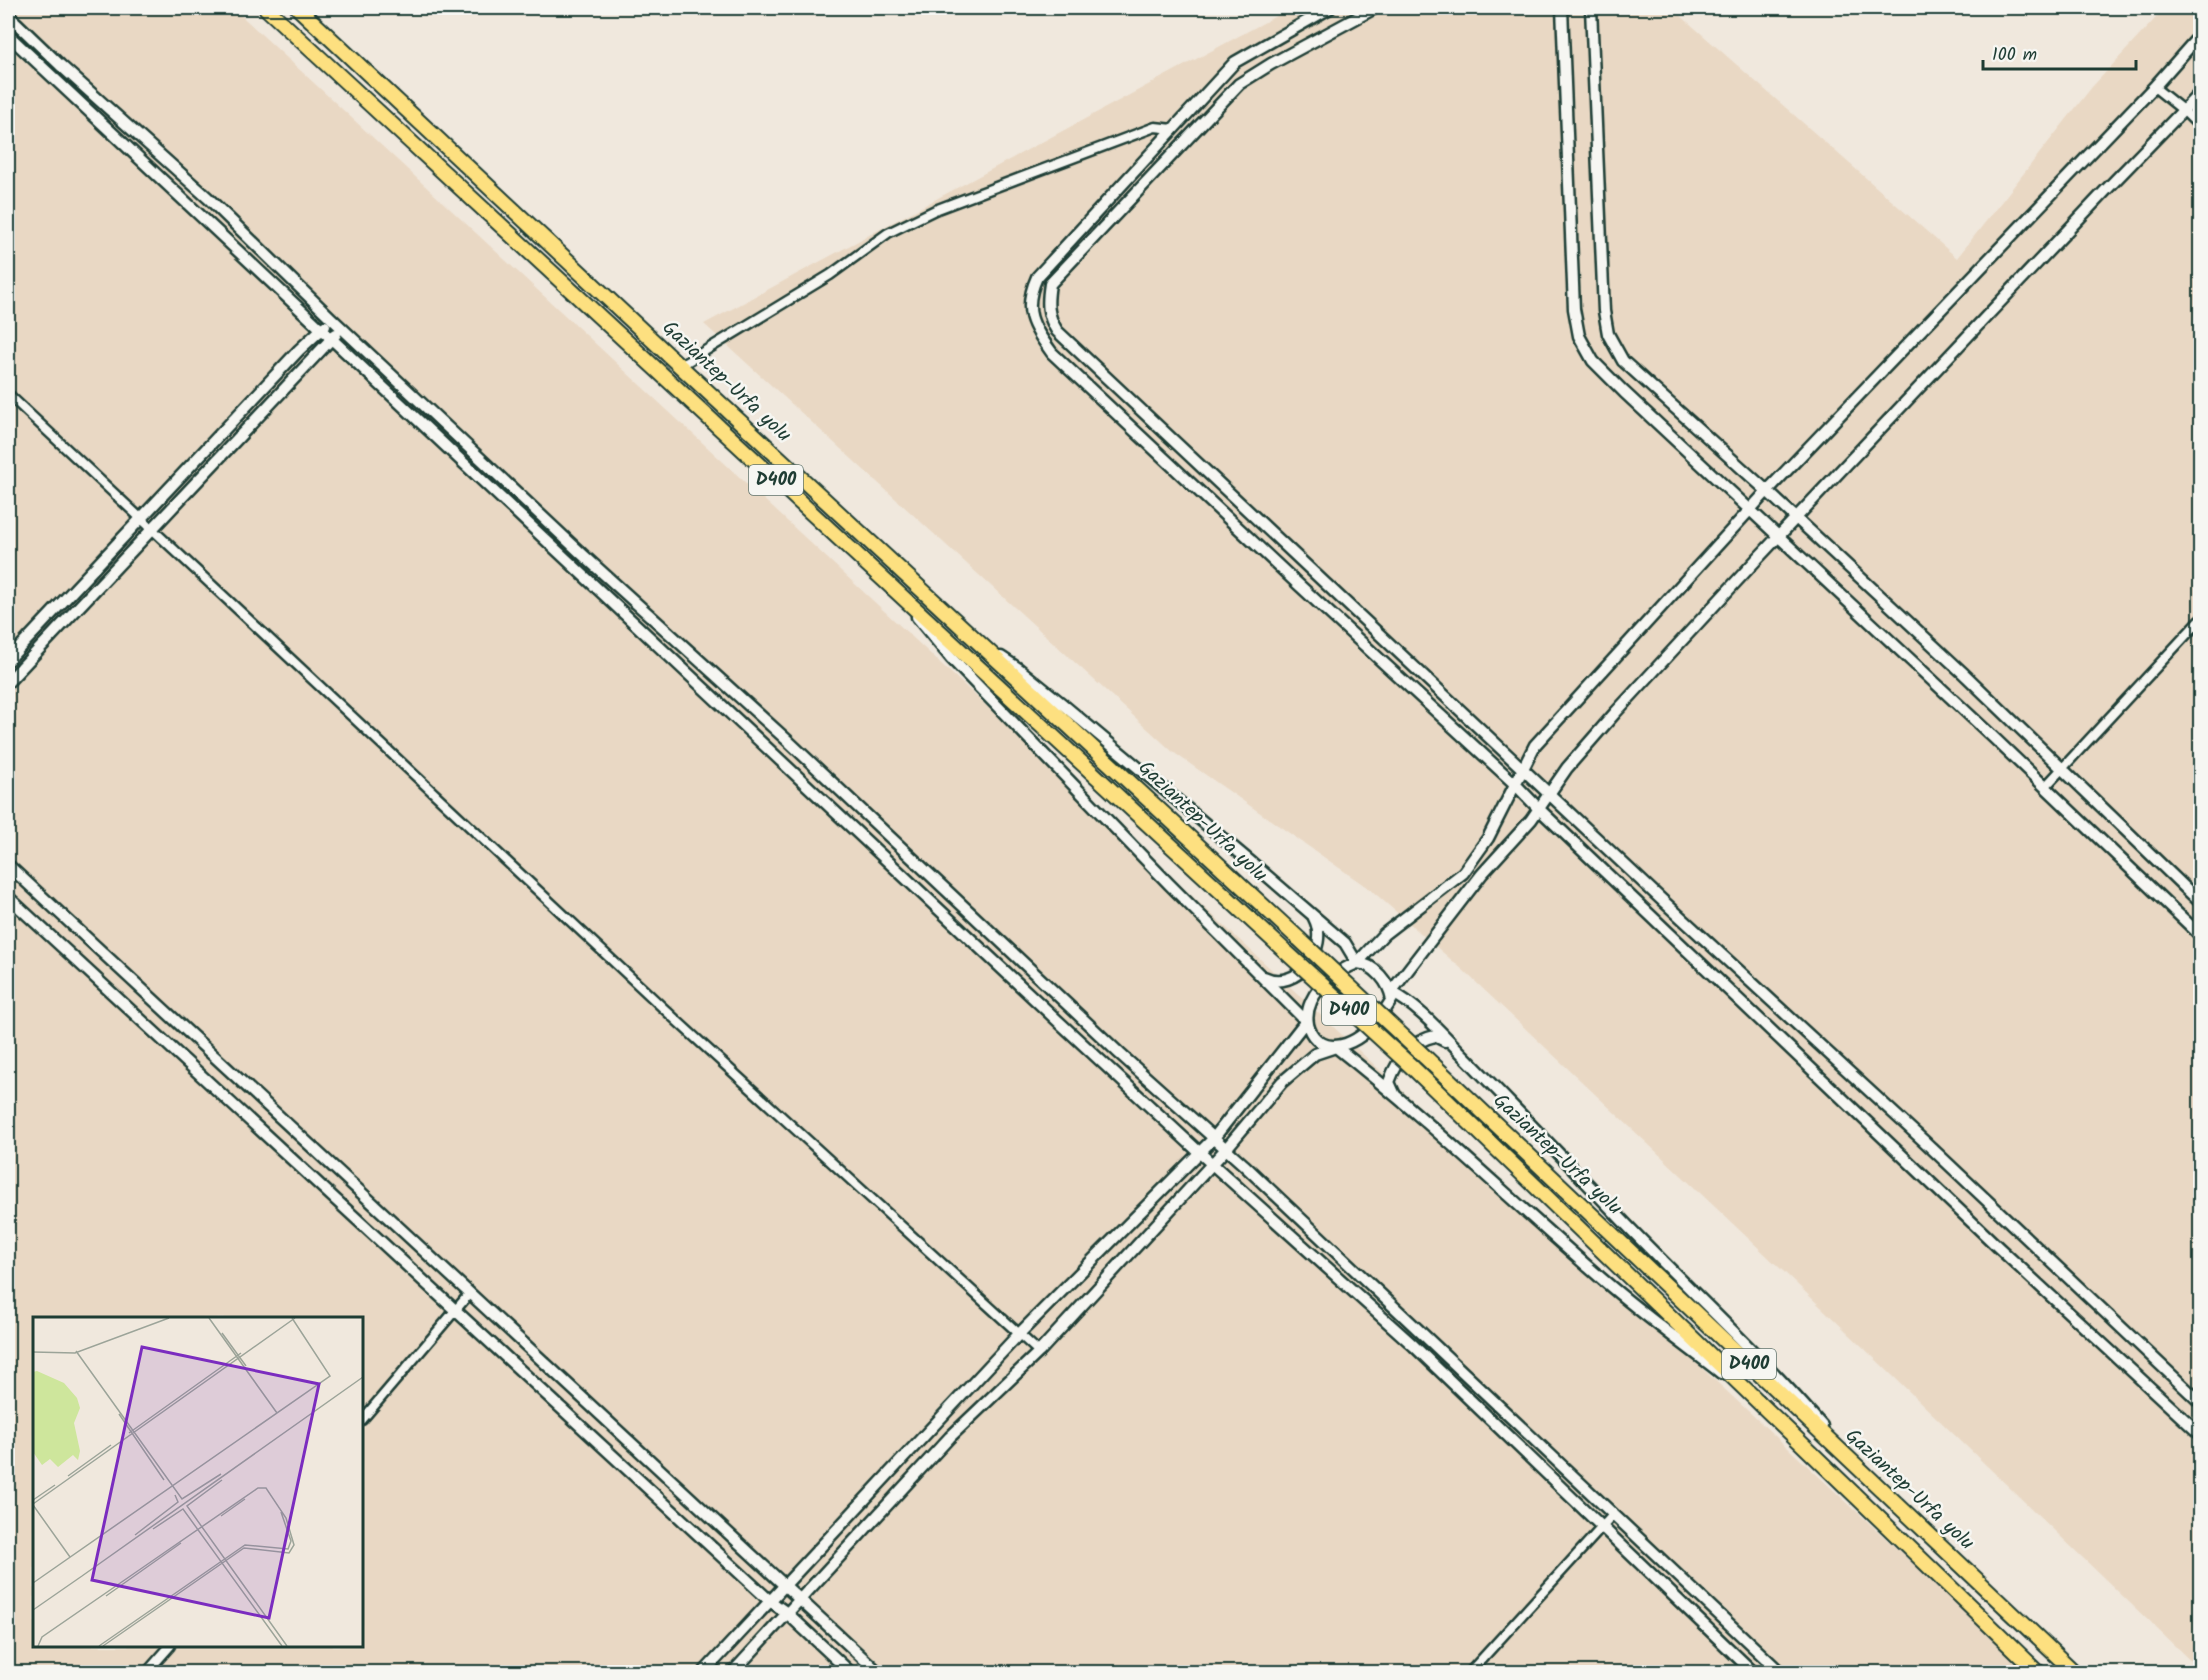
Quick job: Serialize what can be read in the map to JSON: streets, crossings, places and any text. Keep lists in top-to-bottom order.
{
  "streets": {
    "highway": ["Gaziantep-Urfa yolu", "D400"]
  },
  "scale_bar": "100 m"
}
